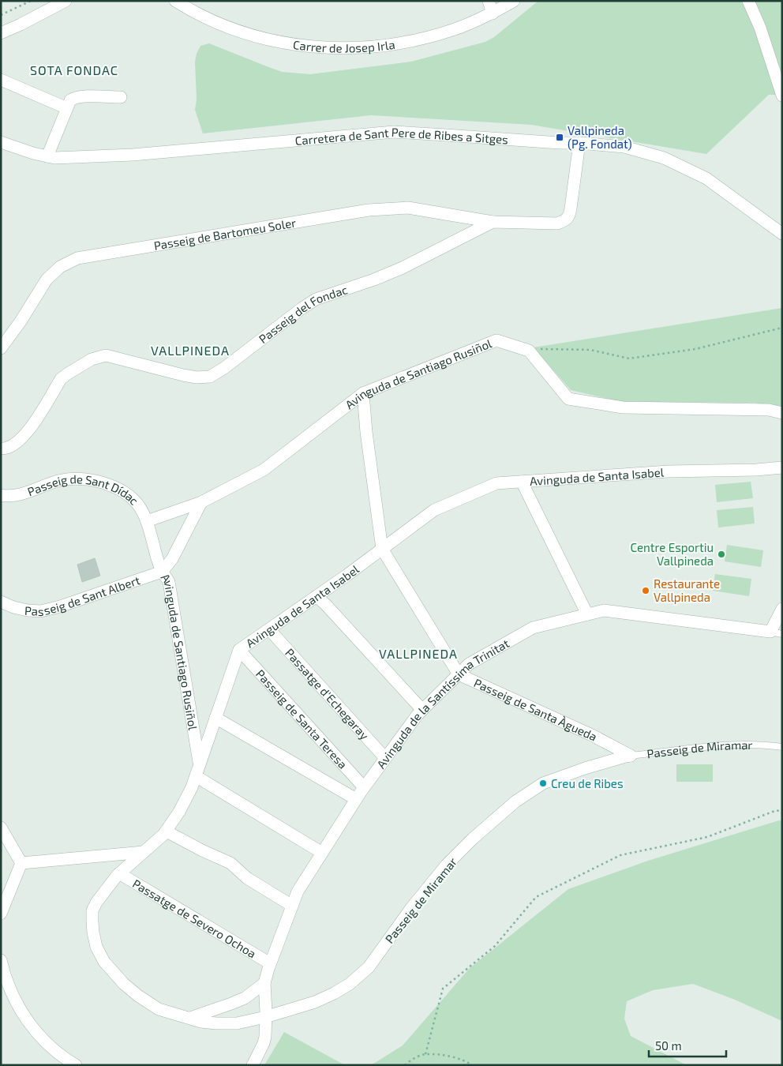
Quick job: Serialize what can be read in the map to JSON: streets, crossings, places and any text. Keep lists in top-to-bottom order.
{
  "streets": {
    "street": [
      "Carrer de Josep Irla",
      "Carretera de Sant Pere de Ribes a Sitges",
      "Passeig de Bartomeu Soler",
      "Passeig del Fondac",
      "Avinguda de Santiago Rusiñol",
      "Avinguda de Santa Isabel",
      "Passeig de Sant Dídac",
      "Passeig de Sant Albert",
      "Passatge d'Echegaray",
      "Avinguda de la Santíssima Trinitat",
      "Passeig de Santa Àgueda",
      "Passeig de Santa Teresa",
      "Passeig de Miramar",
      "Passatge de Severo Ochoa"
    ]
  },
  "crossings": [
    ["Carretera de Sant Pere de Ribes a Sitges", "Passeig del Fondac"],
    ["Passeig de Bartomeu Soler", "Passeig del Fondac"],
    ["Avinguda de Santiago Rusiñol", "Avinguda de Santa Isabel"],
    ["Avinguda de Santiago Rusiñol", "Passeig de Sant Dídac"],
    ["Avinguda de Santiago Rusiñol", "Passeig de Sant Albert"],
    ["Avinguda de Santa Isabel", "Passatge d'Echegaray"],
    ["Avinguda de Santa Isabel", "Avinguda de la Santíssima Trinitat"],
    ["Avinguda de Santa Isabel", "Passeig de Santa Teresa"],
    ["Avinguda de Santa Isabel", "Passeig de Miramar"],
    ["Avinguda de Santa Isabel", "Passatge de Severo Ochoa"],
    ["Passeig de Sant Dídac", "Passeig de Sant Albert"],
    ["Passatge d'Echegaray", "Avinguda de la Santíssima Trinitat"],
    ["Avinguda de la Santíssima Trinitat", "Passeig de Santa Àgueda"],
    ["Avinguda de la Santíssima Trinitat", "Passeig de Santa Teresa"],
    ["Avinguda de la Santíssima Trinitat", "Passeig de Miramar"],
    ["Avinguda de la Santíssima Trinitat", "Passatge de Severo Ochoa"],
    ["Passeig de Santa Àgueda", "Passeig de Miramar"]
  ],
  "districts": ["SOTA FONDAC", "VALLPINEDA", "VALLPINEDA"],
  "places": {
    "transit": ["Vallpineda (Pg. Fondat)"],
    "other": ["Centre Esportiu Vallpineda", "Restaurante Vallpineda", "Creu de Ribes"]
  },
  "scale_bar": "50 m"
}
